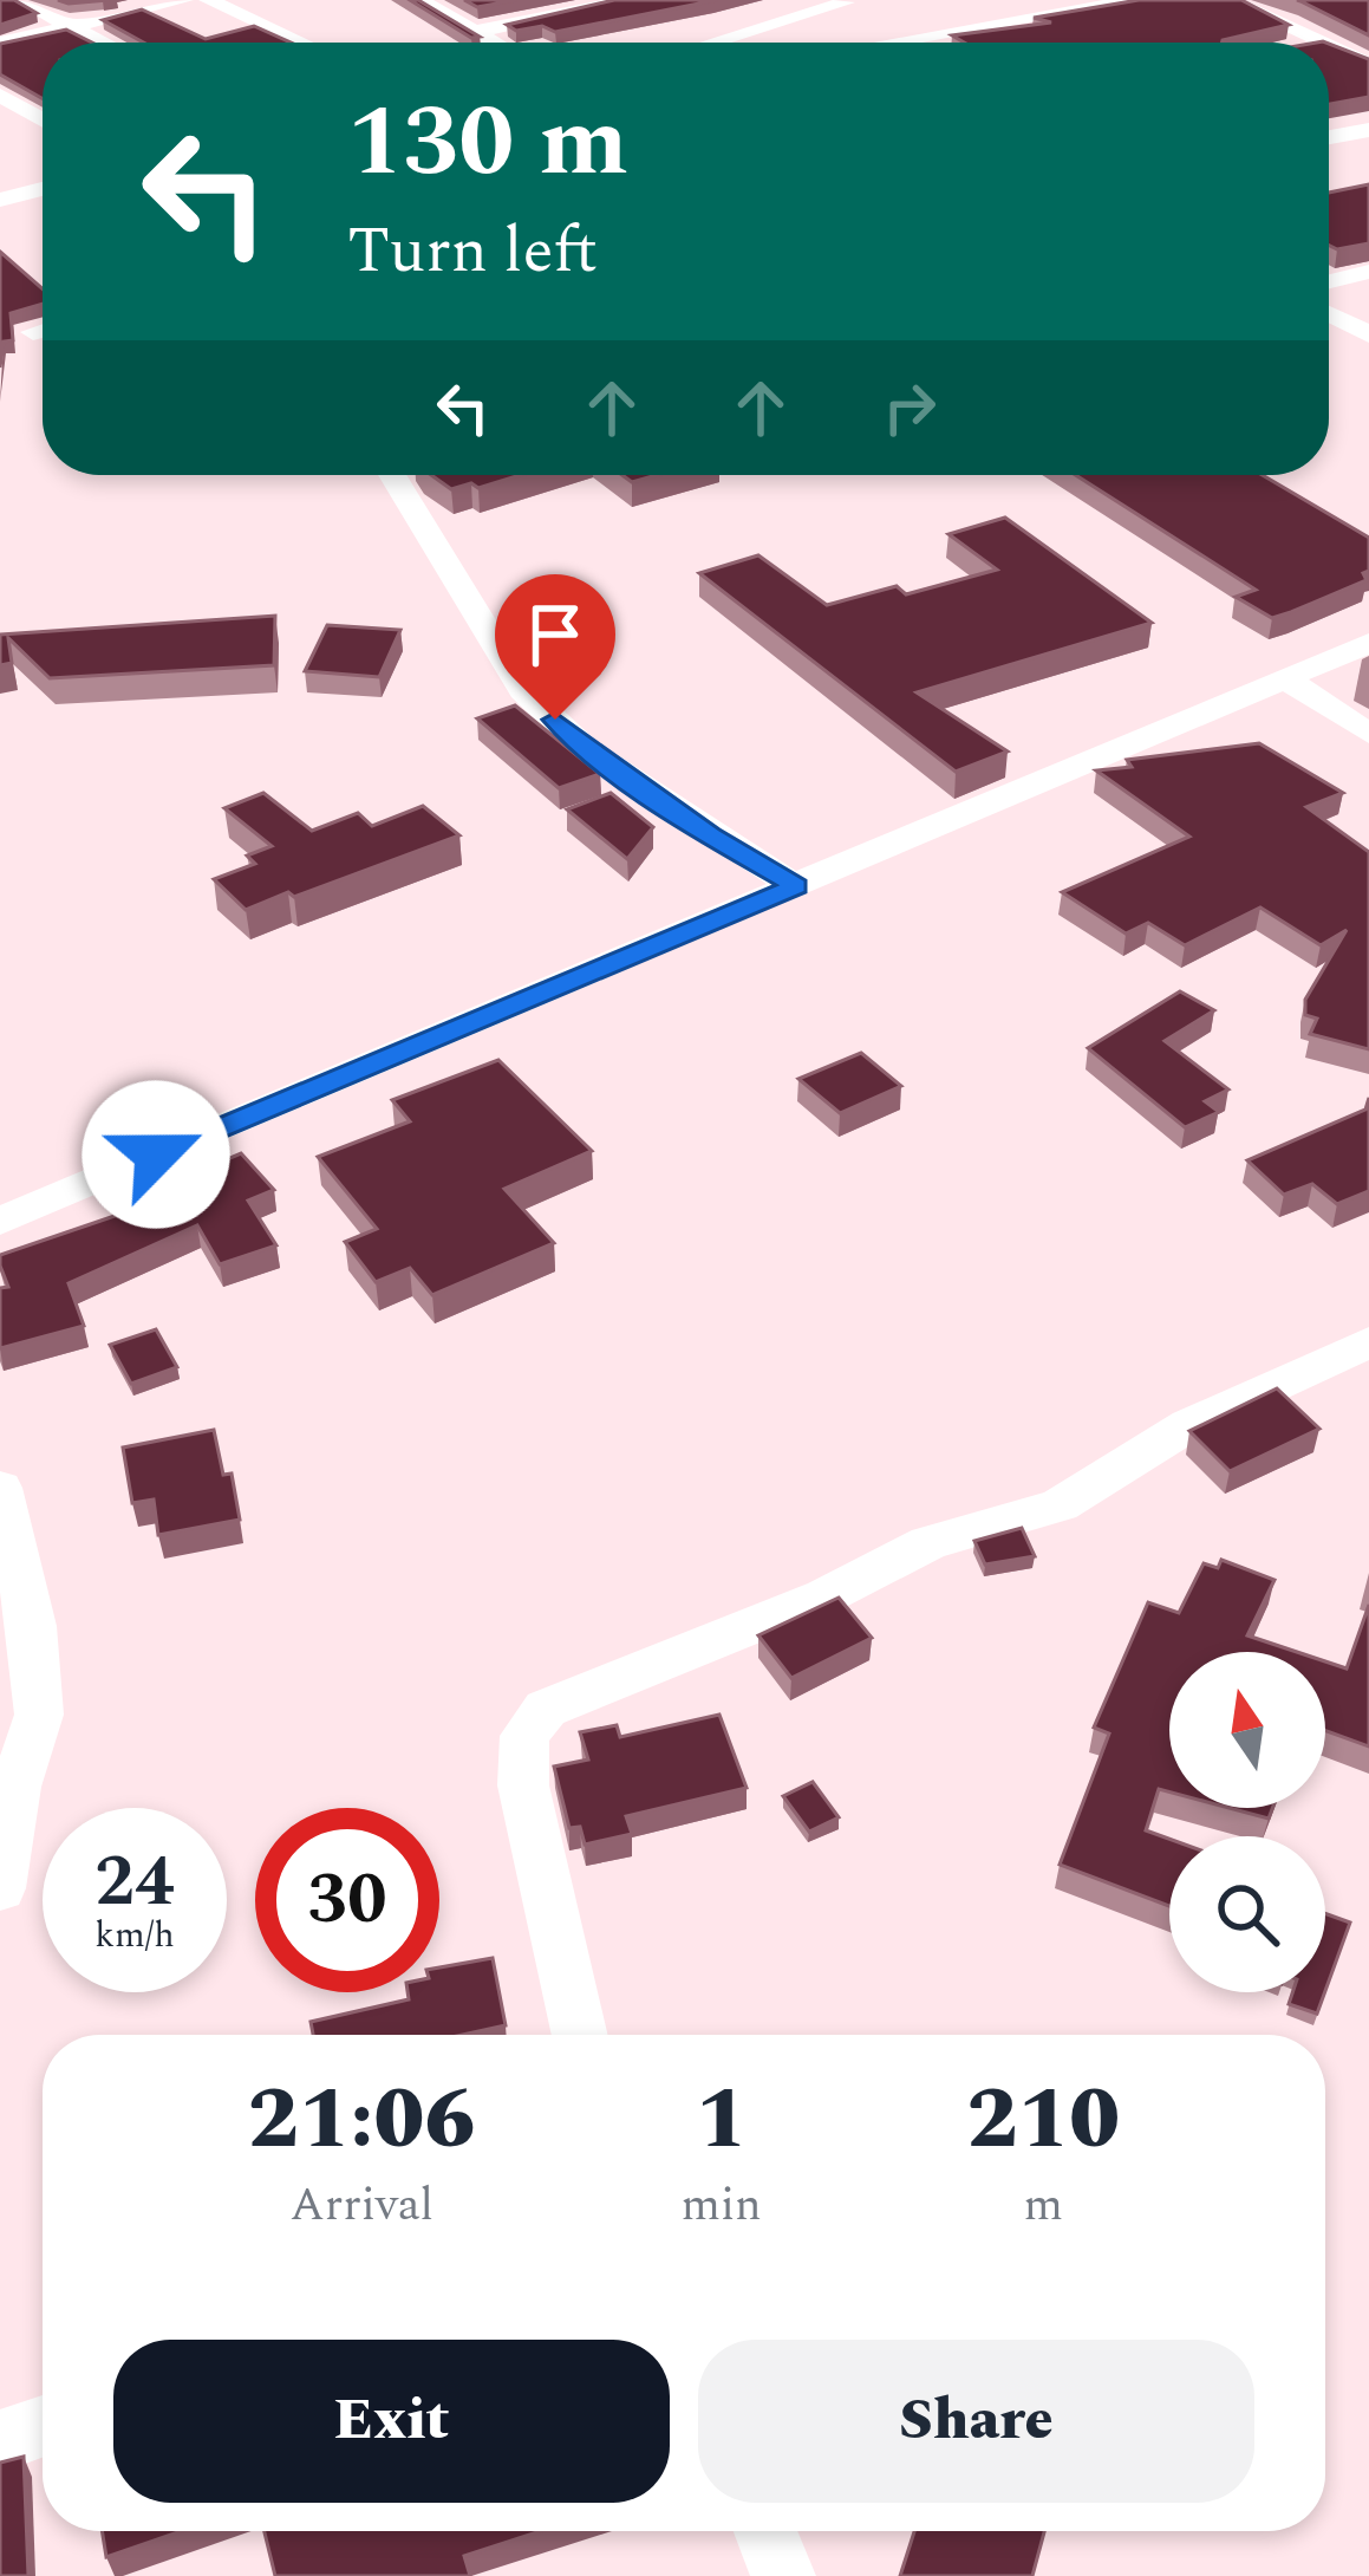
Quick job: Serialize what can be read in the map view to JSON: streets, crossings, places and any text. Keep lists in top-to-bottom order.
{
  "north": "top",
  "page": {
    "turn": ["130 m", "Turn left"],
    "speed": "24 km/h",
    "limit": "30",
    "eta": [
      "21:06",
      "Arrival",
      "1",
      "min",
      "210",
      "m"
    ],
    "buttons": ["Exit", "Share"]
  }
}
